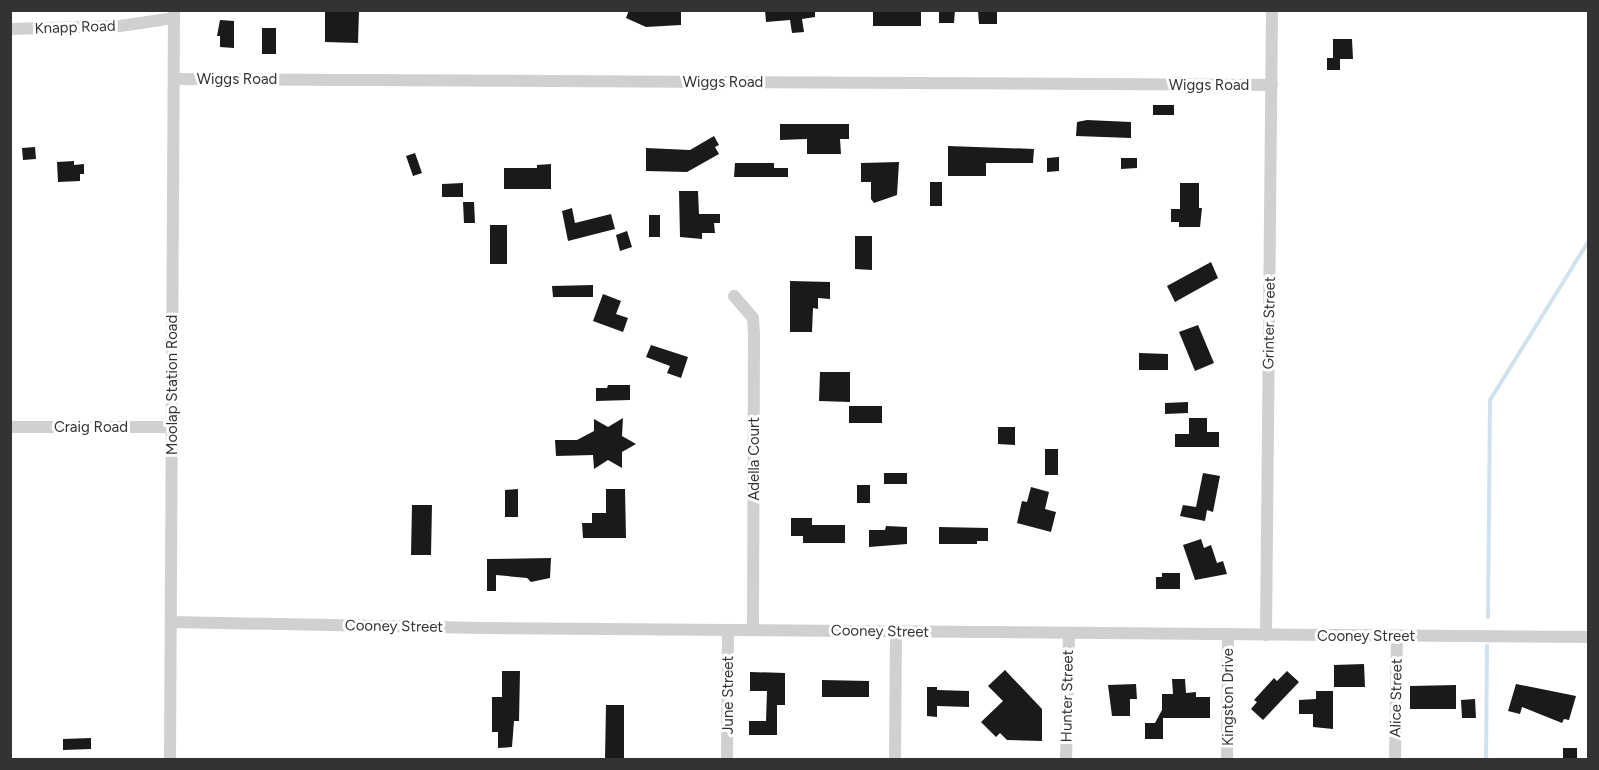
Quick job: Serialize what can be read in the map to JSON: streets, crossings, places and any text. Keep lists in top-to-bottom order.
{
  "streets": {
    "street": [
      "Knapp Road",
      "Wiggs Road",
      "Grinter Street",
      "Moolap Station Road",
      "Craig Road",
      "Adella Court",
      "Cooney Street",
      "June Street",
      "Hunter Street",
      "Kingston Drive",
      "Alice Street"
    ]
  },
  "crossings": [
    ["Knapp Road", "Moolap Station Road"],
    ["Wiggs Road", "Grinter Street"],
    ["Wiggs Road", "Moolap Station Road"],
    ["Grinter Street", "Cooney Street"],
    ["Moolap Station Road", "Craig Road"],
    ["Moolap Station Road", "Cooney Street"],
    ["Adella Court", "Cooney Street"],
    ["Cooney Street", "June Street"],
    ["Cooney Street", "Hunter Street"],
    ["Cooney Street", "Kingston Drive"],
    ["Cooney Street", "Alice Street"]
  ]
}
